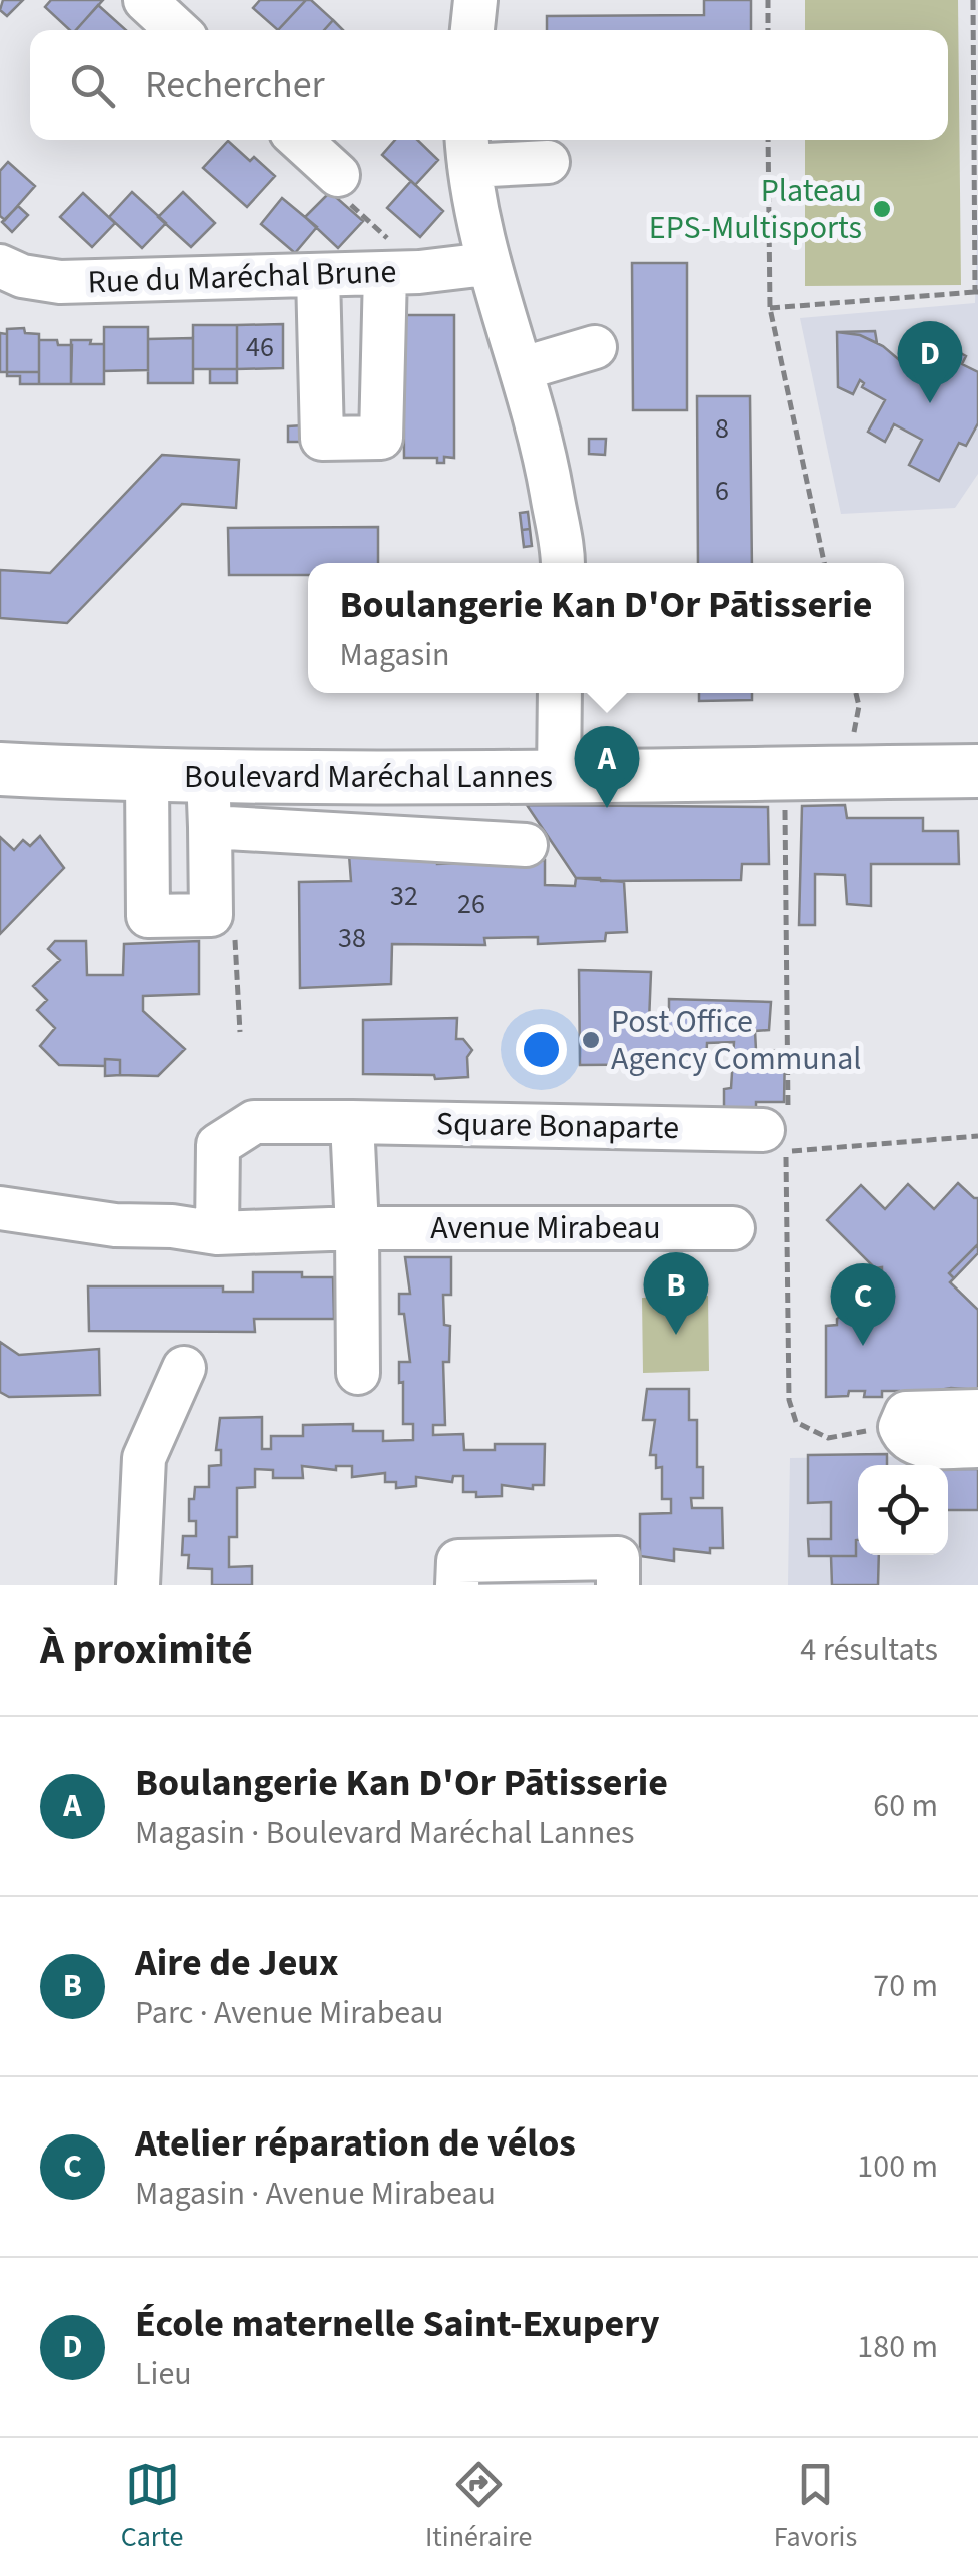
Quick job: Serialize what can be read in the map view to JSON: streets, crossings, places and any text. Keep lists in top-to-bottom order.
{
  "streets": {
    "main road": ["Boulevard Maréchal Lannes"],
    "street": ["Rue du Maréchal Brune", "Square Bonaparte", "Avenue Mirabeau"]
  },
  "places": ["Plateau EPS-Multisports", "Post Office Agency Communal"],
  "house_numbers": [
    "46",
    "8",
    "6",
    "32",
    "26",
    "38"
  ],
  "page": {
    "search": "Rechercher",
    "pins": [
      "D",
      "A",
      "B",
      "C"
    ],
    "popup": ["Boulangerie Kan D'Or Pātisserie", "Magasin"],
    "heading": ["À proximité", "4 résultats"],
    "list": [
      {
        "mark": "A",
        "name": "Boulangerie Kan D'Or Pātisserie",
        "note": "Magasin · Boulevard Maréchal Lannes",
        "value": "60 m"
      },
      {
        "mark": "B",
        "name": "Aire de Jeux",
        "note": "Parc · Avenue Mirabeau",
        "value": "70 m"
      },
      {
        "mark": "C",
        "name": "Atelier réparation de vélos",
        "note": "Magasin · Avenue Mirabeau",
        "value": "100 m"
      },
      {
        "mark": "D",
        "name": "École maternelle Saint-Exupery",
        "note": "Lieu",
        "value": "180 m"
      }
    ],
    "nav": ["Carte", "Itinéraire", "Favoris"]
  }
}
